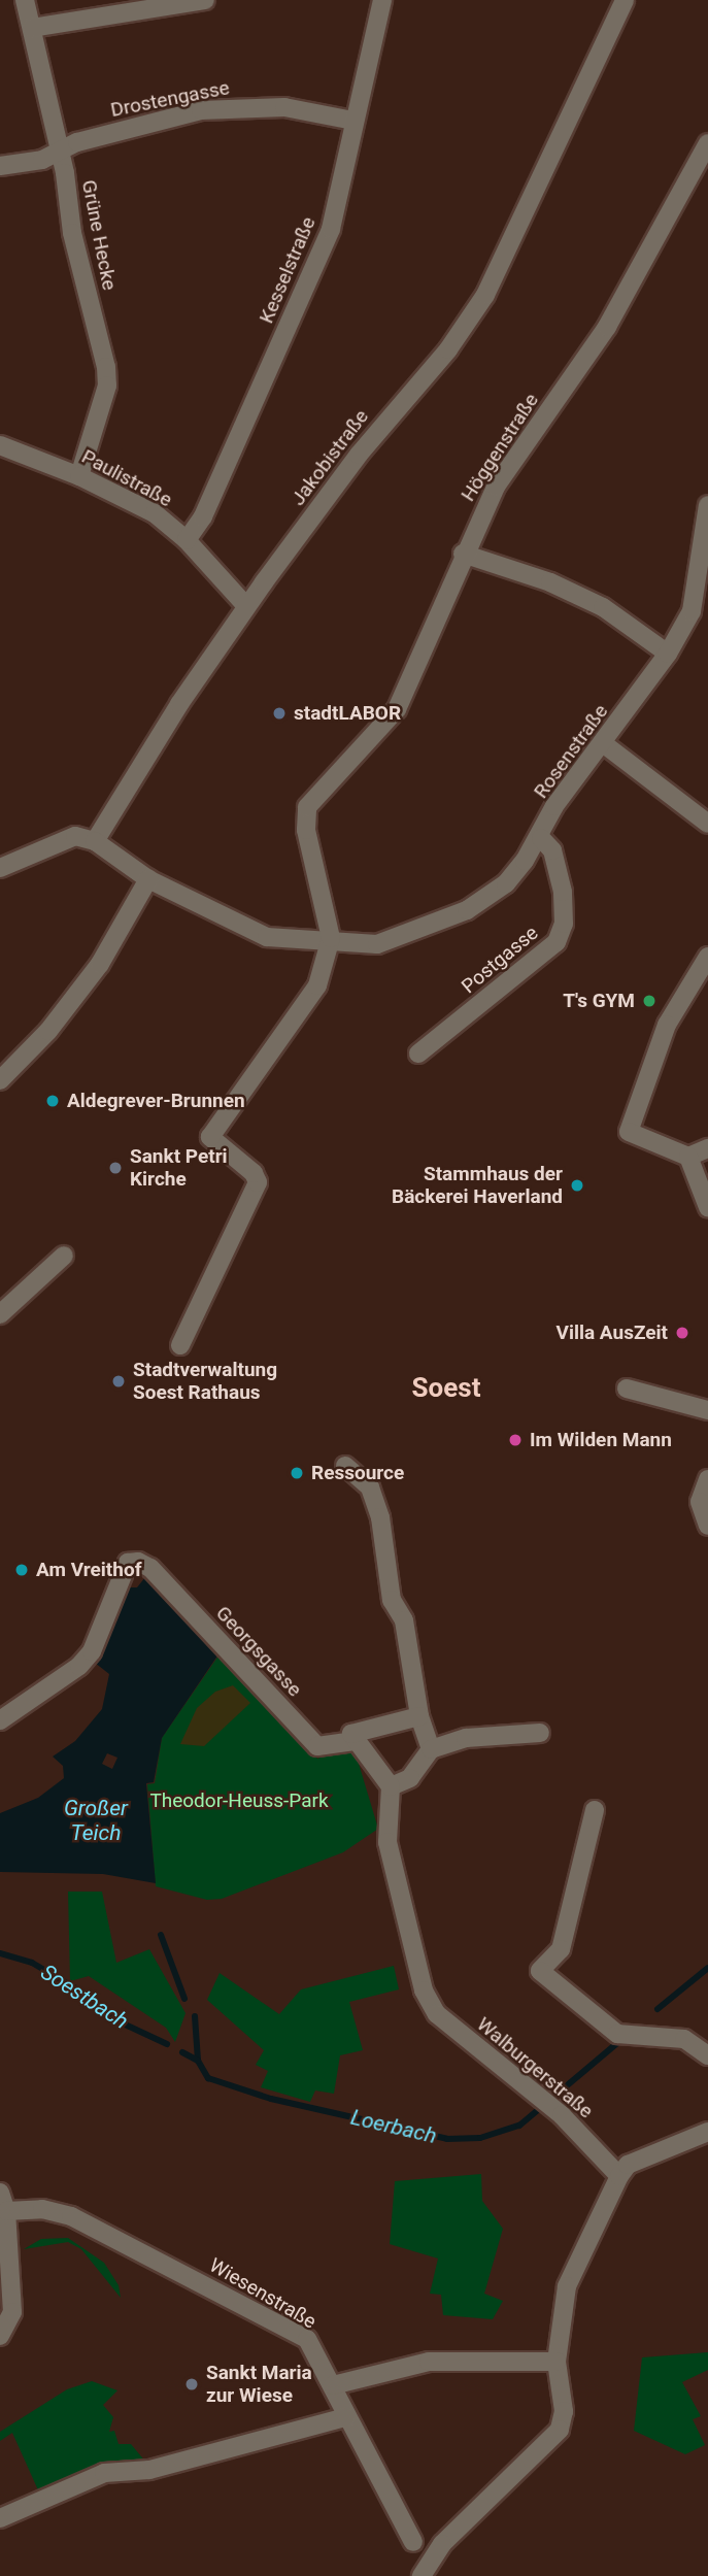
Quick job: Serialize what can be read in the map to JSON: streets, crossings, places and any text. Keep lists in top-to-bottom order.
{
  "streets": {
    "street": [
      "Drostengasse",
      "Grüne Hecke",
      "Kesselstraße",
      "Höggenstraße",
      "Jakobistraße",
      "Paulistraße",
      "Rosenstraße",
      "Postgasse",
      "Georgsgasse",
      "Walburgerstraße",
      "Wiesenstraße"
    ]
  },
  "crossings": [
    ["Drostengasse", "Grüne Hecke"],
    ["Drostengasse", "Kesselstraße"],
    ["Grüne Hecke", "Paulistraße"],
    ["Kesselstraße", "Paulistraße"],
    ["Höggenstraße", "Rosenstraße"],
    ["Jakobistraße", "Paulistraße"],
    ["Jakobistraße", "Rosenstraße"],
    ["Rosenstraße", "Postgasse"]
  ],
  "districts": ["Soest"],
  "water": ["Großer Teich", "Soestbach", "Loerbach"],
  "parks": ["Theodor-Heuss-Park"],
  "places": [
    "stadtLABOR",
    "T's GYM",
    "Aldegrever-Brunnen",
    "Sankt Petri Kirche",
    "Stammhaus der Bäckerei Haverland",
    "Villa AusZeit",
    "Stadtverwaltung Soest Rathaus",
    "Im Wilden Mann",
    "Ressource",
    "Am Vreithof",
    "Sankt Maria zur Wiese"
  ]
}
